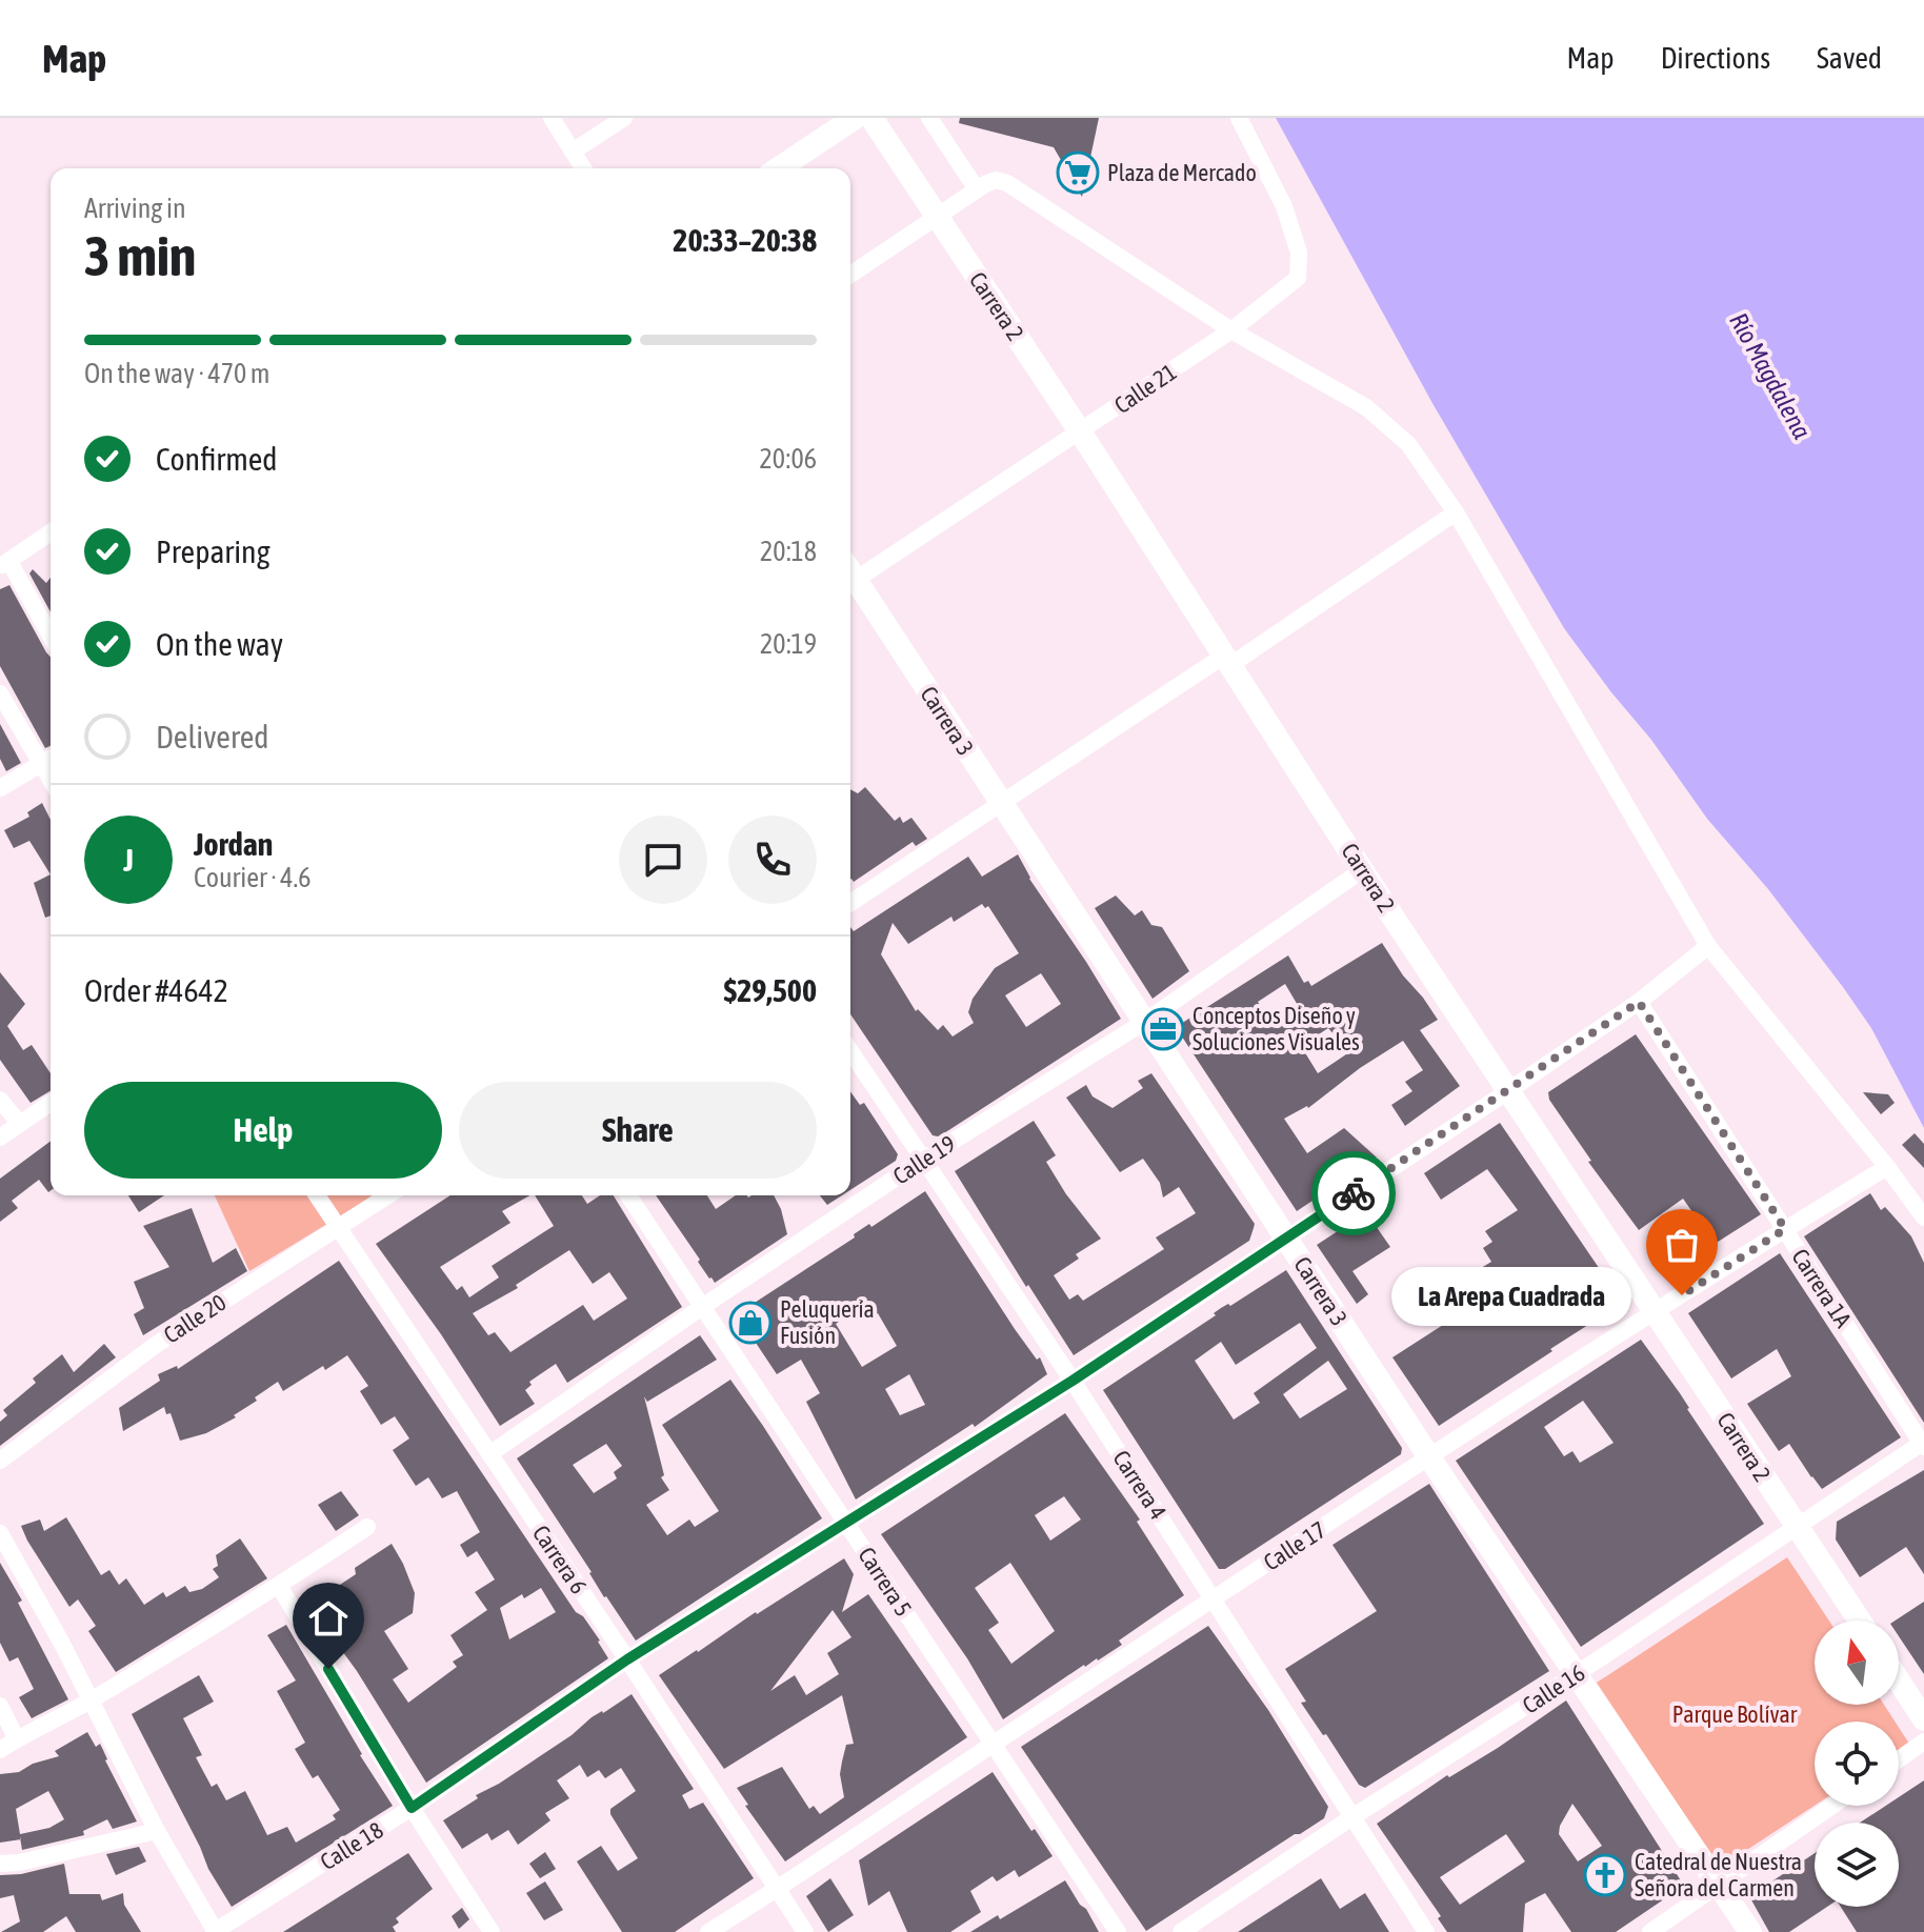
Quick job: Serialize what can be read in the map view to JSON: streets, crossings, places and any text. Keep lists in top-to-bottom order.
{
  "streets": {
    "main road": ["Carrera 2", "Carrera 3"],
    "street": [
      "Calle 21",
      "Calle 19",
      "Carrera 1A",
      "Calle 20",
      "Carrera 4",
      "Calle 17",
      "Carrera 6",
      "Carrera 5",
      "Calle 16",
      "Calle 18"
    ]
  },
  "crossings": [
    ["Carrera 2", "Calle 21"],
    ["Carrera 2", "Calle 19"],
    ["Carrera 2", "Calle 17"],
    ["Carrera 2", "Calle 16"],
    ["Carrera 2", "Calle 18"],
    ["Carrera 3", "Calle 19"],
    ["Carrera 3", "Calle 17"],
    ["Carrera 3", "Calle 16"],
    ["Carrera 3", "Calle 18"],
    ["Calle 19", "Carrera 4"],
    ["Calle 19", "Carrera 6"],
    ["Calle 19", "Carrera 5"],
    ["Carrera 1A", "Calle 17"],
    ["Carrera 1A", "Calle 16"],
    ["Carrera 1A", "Calle 18"],
    ["Calle 20", "Carrera 6"],
    ["Carrera 4", "Calle 17"],
    ["Carrera 4", "Calle 16"],
    ["Carrera 4", "Calle 18"],
    ["Calle 17", "Carrera 6"],
    ["Calle 17", "Carrera 5"],
    ["Carrera 6", "Calle 18"],
    ["Carrera 5", "Calle 18"]
  ],
  "water": ["Río Magdalena"],
  "parks": ["Parque Bolívar"],
  "places": {
    "supermarket": ["Plaza de Mercado"],
    "office": ["Conceptos Diseño y Soluciones Visuales"],
    "other": ["La Arepa Cuadrada"],
    "shop": ["Peluquería Fusión"],
    "church": ["Catedral de Nuestra Señora del Carmen"]
  },
  "north": "top",
  "page": {
    "header": "Map",
    "nav": ["Map", "Directions", "Saved"],
    "heading": ["3 min", "Arriving in", "20:33–20:38"],
    "panel": [
      "Jordan",
      "Courier · 4.6",
      "Order #4642",
      "$29,500"
    ],
    "bar": "On the way · 470 m",
    "list": [
      ["Confirmed", "20:06"],
      ["Preparing", "20:18"],
      ["On the way", "20:19"],
      "Delivered"
    ],
    "round": "J",
    "buttons": ["Help", "Share"],
    "bubble": "La Arepa Cuadrada"
  }
}
